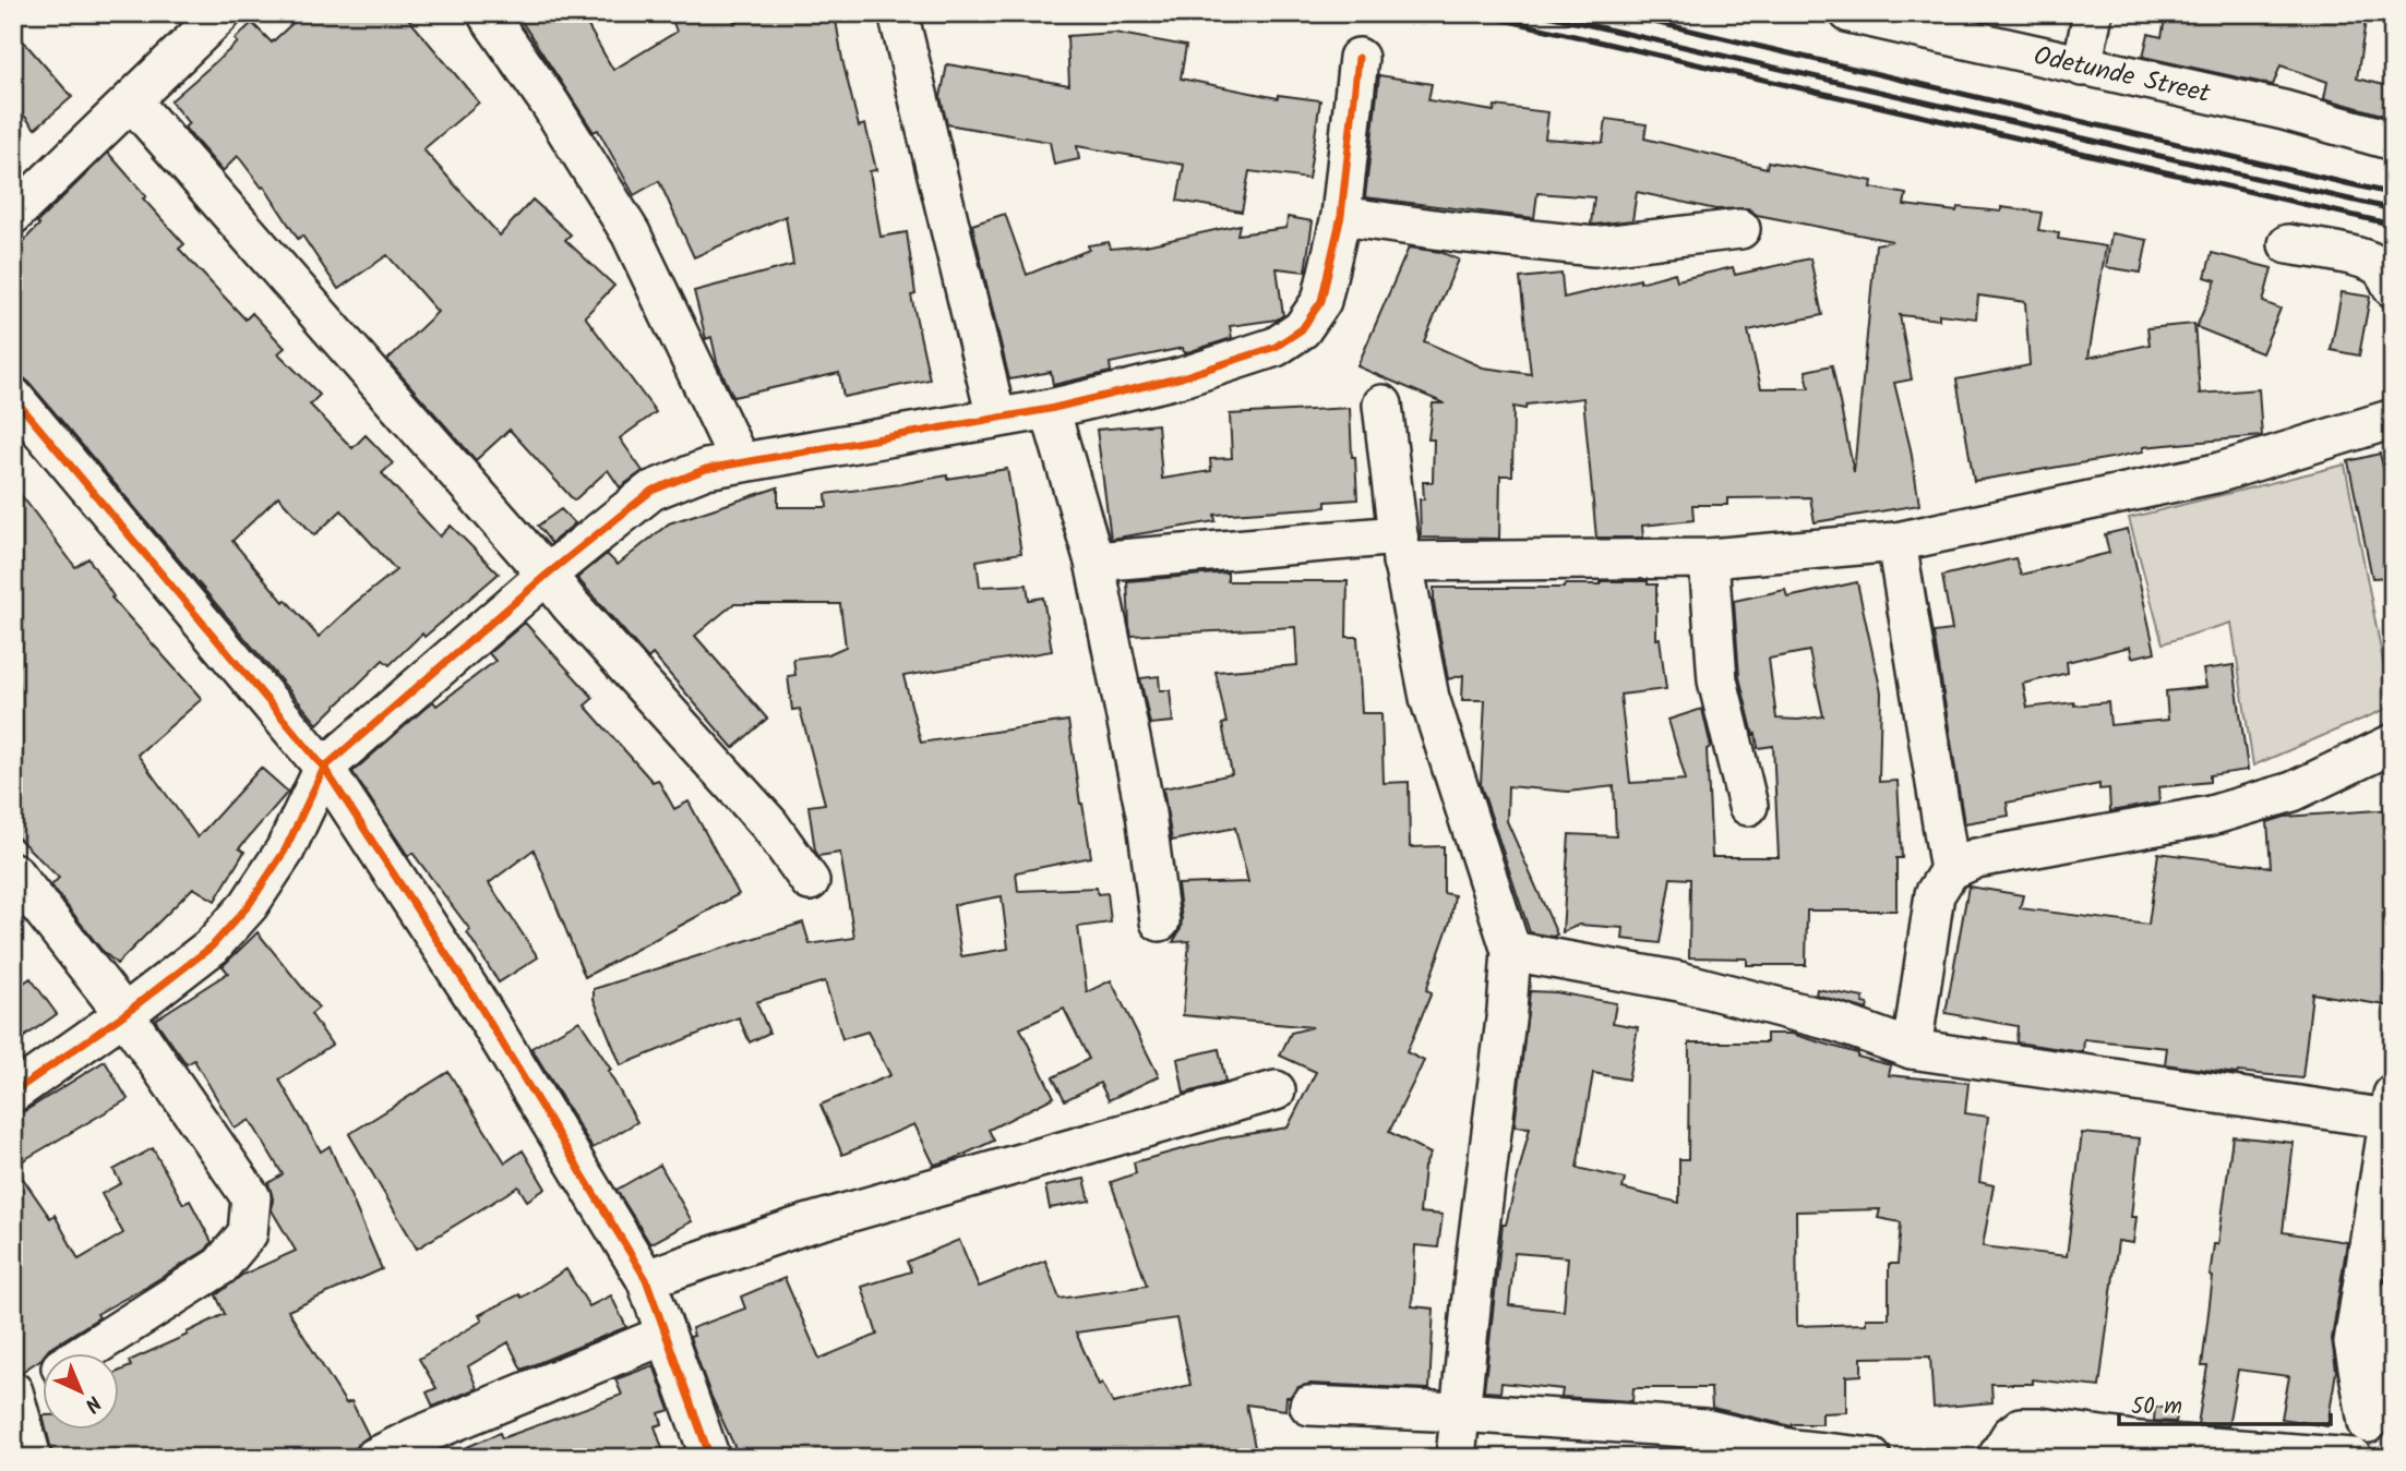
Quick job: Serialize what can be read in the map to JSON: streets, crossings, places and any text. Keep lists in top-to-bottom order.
{
  "streets": {
    "street": ["Odetunde Street"]
  },
  "scale_bar": "50 m",
  "north": "bottom right"
}
